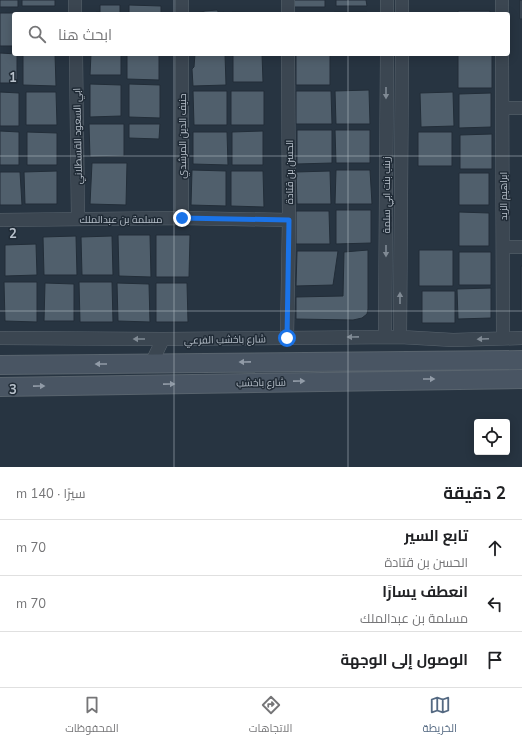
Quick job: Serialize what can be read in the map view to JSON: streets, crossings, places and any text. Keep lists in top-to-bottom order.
{
  "streets": {
    "main road": ["شارع باخشب"],
    "street": [
      "ابي السعود القسطلاني",
      "حنيف الدين المرشدي",
      "الحسن بن قتادة",
      "زينب بنت ابي سلمة",
      "ابراهيم الزيد",
      "مسلمة بن عبدالملك",
      "شارع باخشب الفرعي"
    ]
  },
  "crossings": [
    ["ابي السعود القسطلاني", "مسلمة بن عبدالملك"],
    ["حنيف الدين المرشدي", "مسلمة بن عبدالملك"],
    ["الحسن بن قتادة", "مسلمة بن عبدالملك"],
    ["الحسن بن قتادة", "شارع باخشب الفرعي"],
    ["زينب بنت ابي سلمة", "شارع باخشب الفرعي"],
    ["ابراهيم الزيد", "شارع باخشب الفرعي"]
  ],
  "one_way": ["شارع باخشب الفرعي"],
  "page": {
    "search": "ابحث هنا",
    "heading": ["2 دقيقة", "سيرًا · 140 m"],
    "list": [
      ["تابع السير", "الحسن بن قتادة", "70 m"],
      ["انعطف يسارًا", "مسلمة بن عبدالملك", "70 m"],
      "الوصول إلى الوجهة"
    ],
    "nav": ["الخريطة", "الاتجاهات", "المحفوظات"]
  },
  "grid": {
    "rows": ["1", "2", "3"]
  }
}
